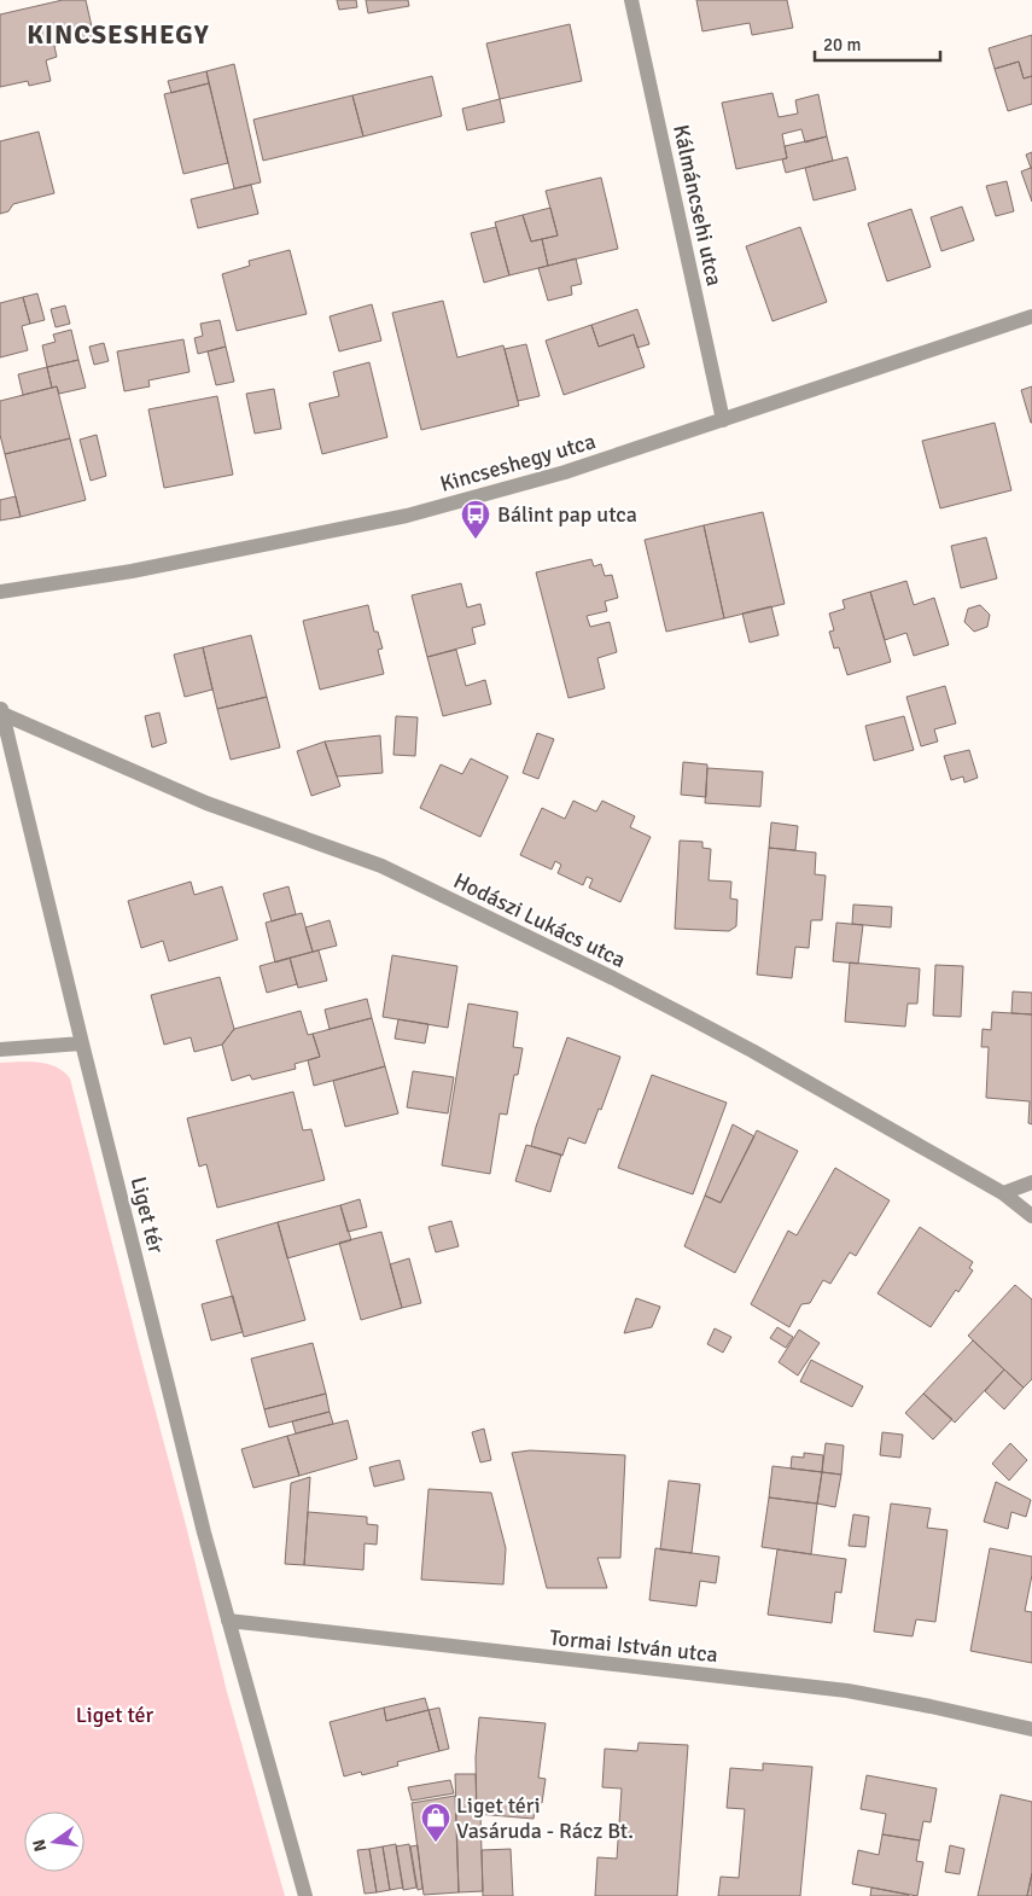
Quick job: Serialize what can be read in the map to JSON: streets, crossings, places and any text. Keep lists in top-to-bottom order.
{
  "streets": {
    "street": [
      "Kálmáncsehi utca",
      "Kincseshegy utca",
      "Hodászi Lukács utca",
      "Liget tér",
      "Tormai István utca"
    ]
  },
  "crossings": [
    ["Kálmáncsehi utca", "Kincseshegy utca"],
    ["Hodászi Lukács utca", "Liget tér"],
    ["Liget tér", "Tormai István utca"]
  ],
  "districts": ["KINCSESHEGY"],
  "parks": ["Liget tér"],
  "places": {
    "bus stop": ["Bálint pap utca"],
    "shop": ["Liget téri Vasáruda - Rácz Bt."]
  },
  "scale_bar": "20 m",
  "north": "left"
}
